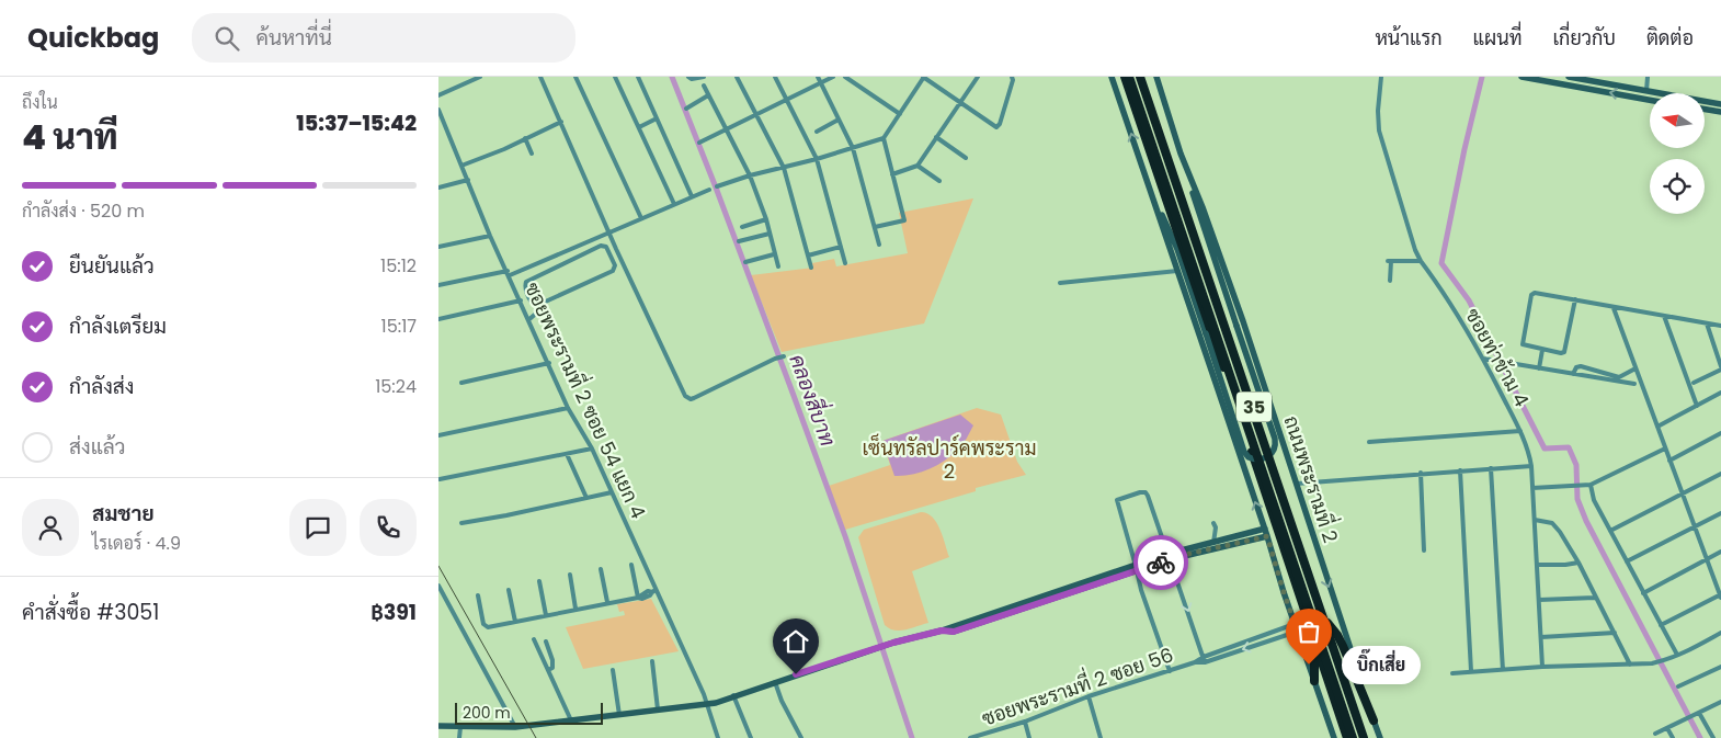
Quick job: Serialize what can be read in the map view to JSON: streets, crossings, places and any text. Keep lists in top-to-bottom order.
{
  "streets": {
    "highway": ["35", "ถนนพระรามที่ 2"],
    "street": ["ซอยท่าข้าม 4", "ซอยพระรามที่ 2 ซอย 54 แยก 4", "ซอยพระรามที่ 2 ซอย 56"]
  },
  "crossings": [
    ["35", "ซอยพระรามที่ 2 ซอย 56"]
  ],
  "water": ["คลองสี่บาท"],
  "parks": ["เซ็นทรัลปาร์คพระราม 2"],
  "places": ["บิ๊กเสี่ย"],
  "scale_bar": "200 m",
  "north": "left",
  "page": {
    "header": "Quickbag",
    "search": "ค้นหาที่นี่",
    "nav": [
      "หน้าแรก",
      "แผนที่",
      "เกี่ยวกับ",
      "ติดต่อ"
    ],
    "heading": ["4 นาที", "ถึงใน", "15:37–15:42"],
    "panel": [
      "สมชาย",
      "ไรเดอร์ · 4.9",
      "คำสั่งซื้อ #3051",
      "฿391"
    ],
    "bar": "กำลังส่ง · 520 m",
    "list": [
      ["ยืนยันแล้ว", "15:12"],
      ["กำลังเตรียม", "15:17"],
      ["กำลังส่ง", "15:24"],
      "ส่งแล้ว"
    ],
    "bubble": "บิ๊กเสี่ย",
    "scale": "200 m"
  }
}
